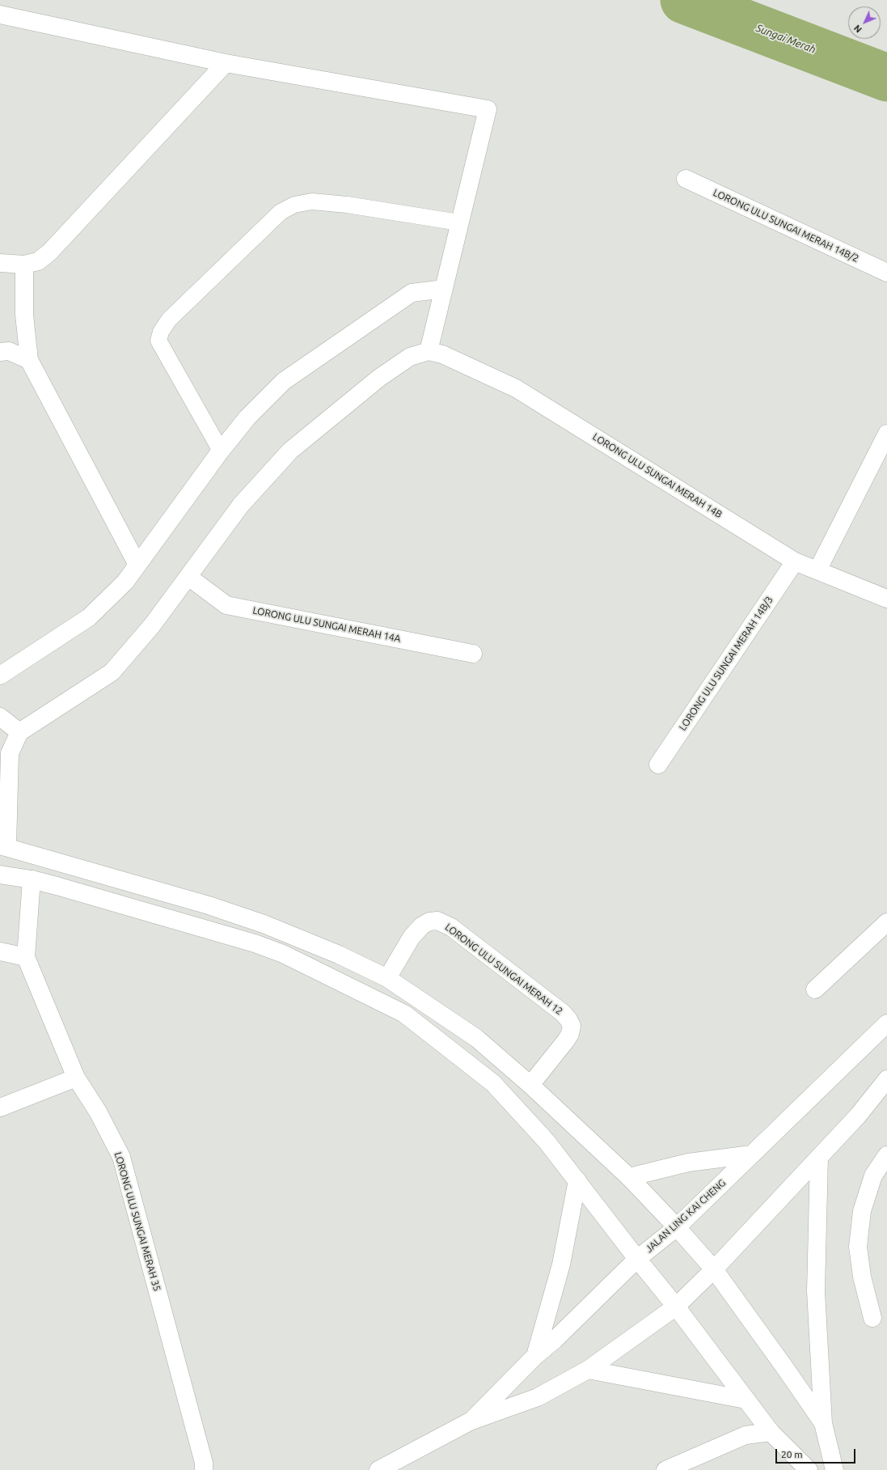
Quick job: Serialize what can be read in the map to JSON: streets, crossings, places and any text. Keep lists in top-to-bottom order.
{
  "streets": {
    "street": [
      "LORONG ULU SUNGAI MERAH 14B/2",
      "LORONG ULU SUNGAI MERAH 14B",
      "LORONG ULU SUNGAI MERAH 14A",
      "LORONG ULU SUNGAI MERAH 14B/3",
      "LORONG ULU SUNGAI MERAH 12",
      "JALAN LING KAI CHENG",
      "LORONG ULU SUNGAI MERAH 35"
    ]
  },
  "crossings": [
    ["LORONG ULU SUNGAI MERAH 14B", "LORONG ULU SUNGAI MERAH 14B/3"]
  ],
  "water": ["Sungai Merah"],
  "scale_bar": "20 m",
  "north": "bottom left"
}
